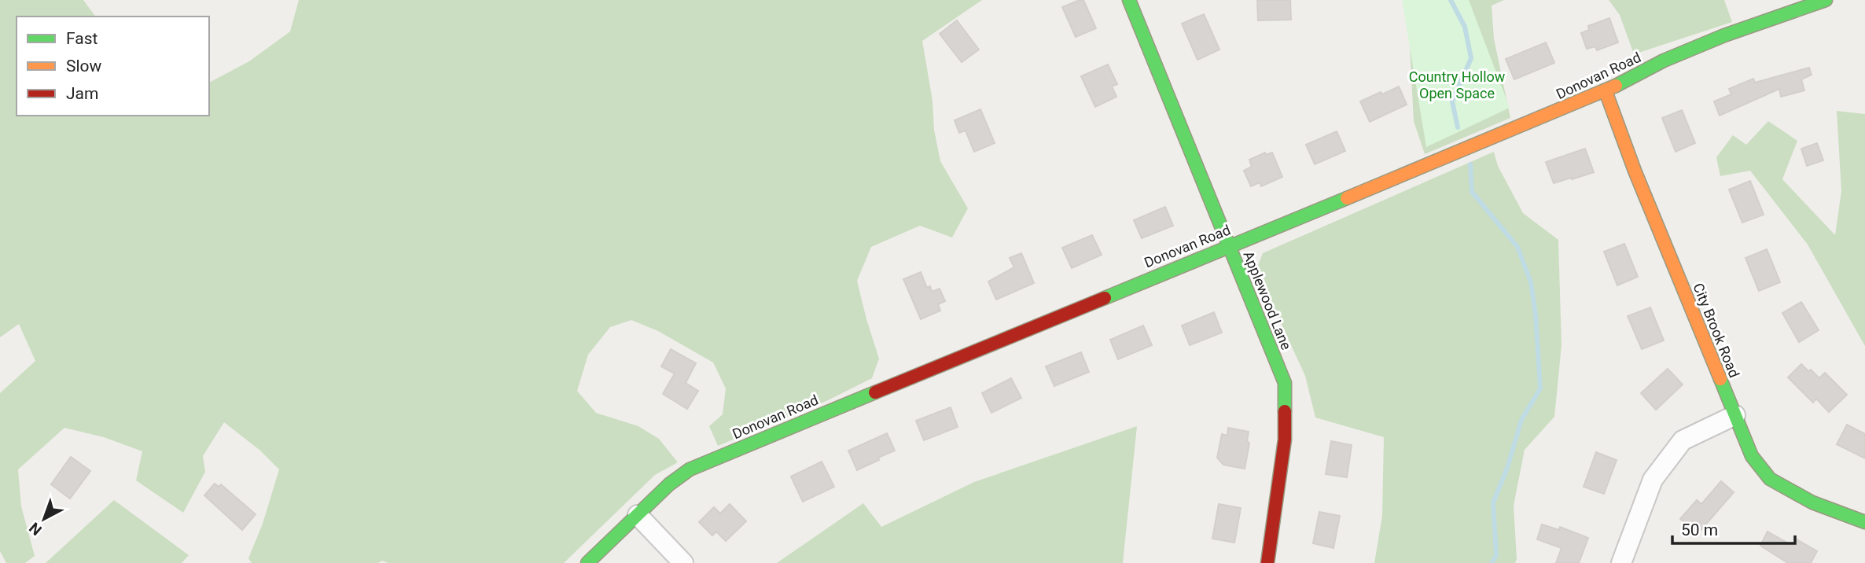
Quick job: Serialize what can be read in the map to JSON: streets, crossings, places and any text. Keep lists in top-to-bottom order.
{
  "streets": {
    "street": ["Donovan Road", "Applewood Lane", "City Brook Road"]
  },
  "crossings": [
    ["Donovan Road", "Applewood Lane"],
    ["Donovan Road", "City Brook Road"]
  ],
  "parks": ["Country Hollow Open Space"],
  "legend": ["Fast", "Slow", "Jam"],
  "scale_bar": "50 m",
  "north": "bottom left"
}
